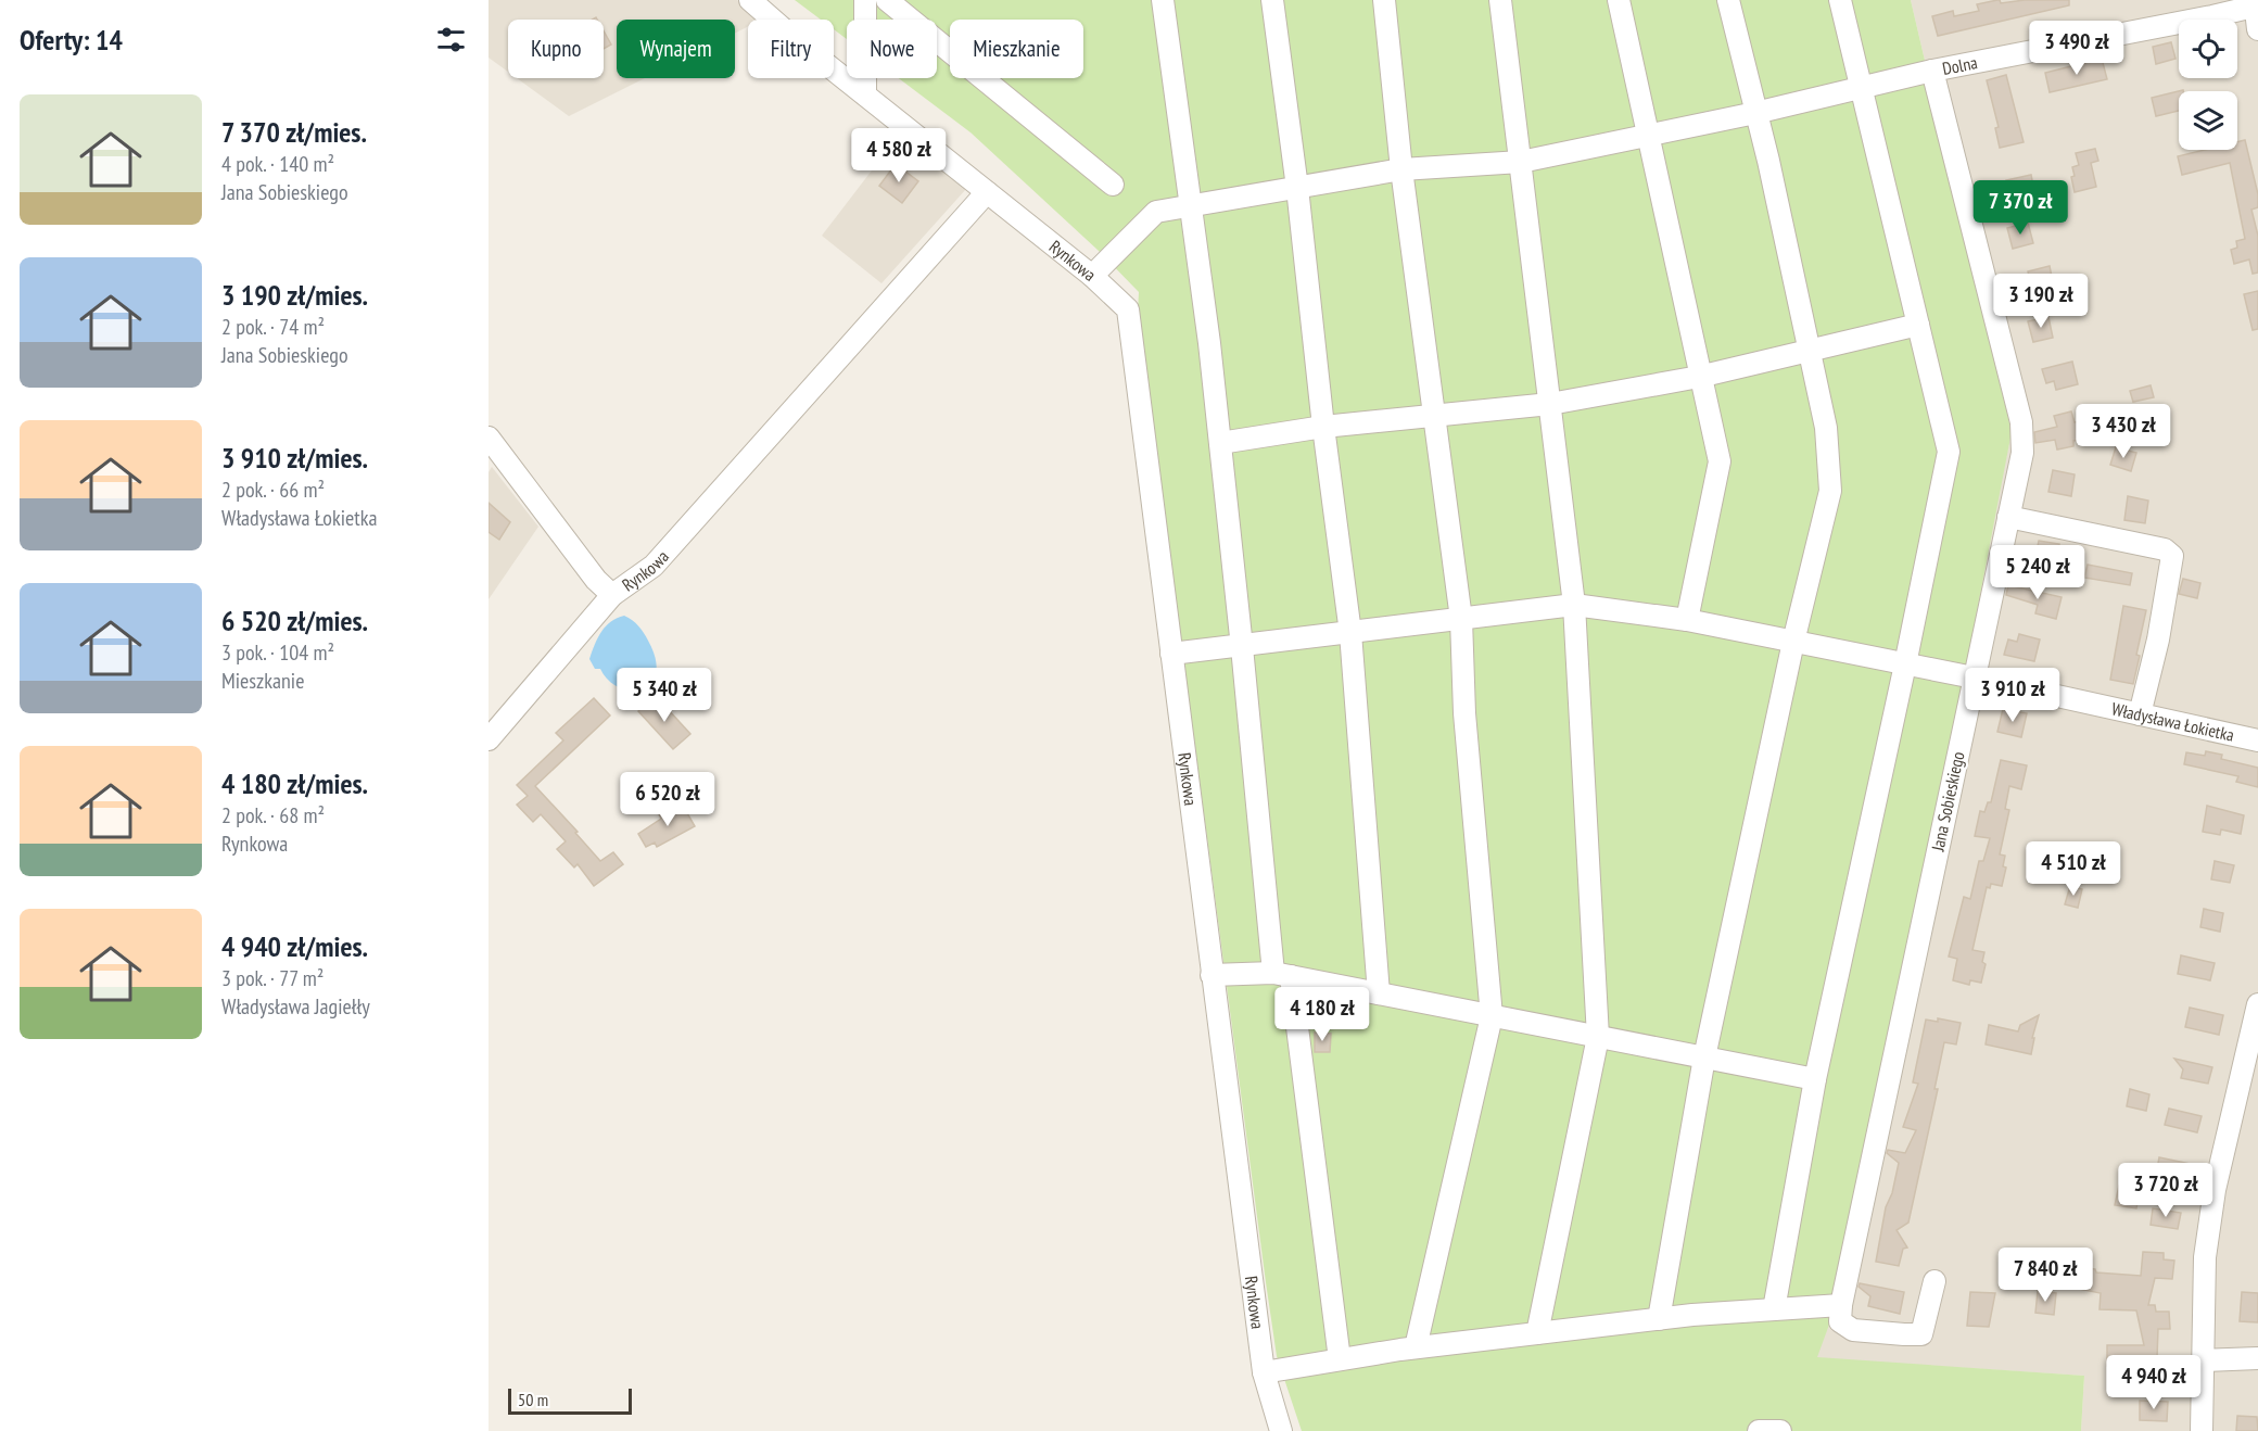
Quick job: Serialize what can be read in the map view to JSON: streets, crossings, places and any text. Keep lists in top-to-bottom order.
{
  "streets": {
    "street": [
      "Dolna",
      "Rynkowa",
      "Władysława Łokietka",
      "Jana Sobieskiego"
    ]
  },
  "crossings": [
    ["Dolna", "Rynkowa"],
    ["Dolna", "Jana Sobieskiego"],
    ["Rynkowa", "Władysława Łokietka"],
    ["Władysława Łokietka", "Jana Sobieskiego"]
  ],
  "scale_bar": "50 m",
  "page": {
    "heading": "Oferty: 14",
    "chip": [
      "Kupno",
      "Wynajem",
      "Filtry",
      "Nowe",
      "Mieszkanie"
    ],
    "price": [
      "3 490 zł",
      "4 580 zł",
      "7 370 zł",
      "3 190 zł",
      "3 430 zł",
      "5 240 zł",
      "5 340 zł",
      "3 910 zł",
      "6 520 zł",
      "4 510 zł",
      "4 180 zł",
      "3 720 zł",
      "7 840 zł",
      "4 940 zł"
    ],
    "list": [
      {
        "name": "7 370 zł/mies.",
        "note": "4 pok. · 140 m² · Jana Sobieskiego"
      },
      {
        "name": "3 190 zł/mies.",
        "note": "2 pok. · 74 m² · Jana Sobieskiego"
      },
      {
        "name": "3 910 zł/mies.",
        "note": "2 pok. · 66 m² · Władysława Łokietka"
      },
      {
        "name": "6 520 zł/mies.",
        "note": "3 pok. · 104 m² · Mieszkanie"
      },
      {
        "name": "4 180 zł/mies.",
        "note": "2 pok. · 68 m² · Rynkowa"
      },
      {
        "name": "4 940 zł/mies.",
        "note": "3 pok. · 77 m² · Władysława Jagiełły"
      }
    ],
    "scale": "50 m"
  }
}
